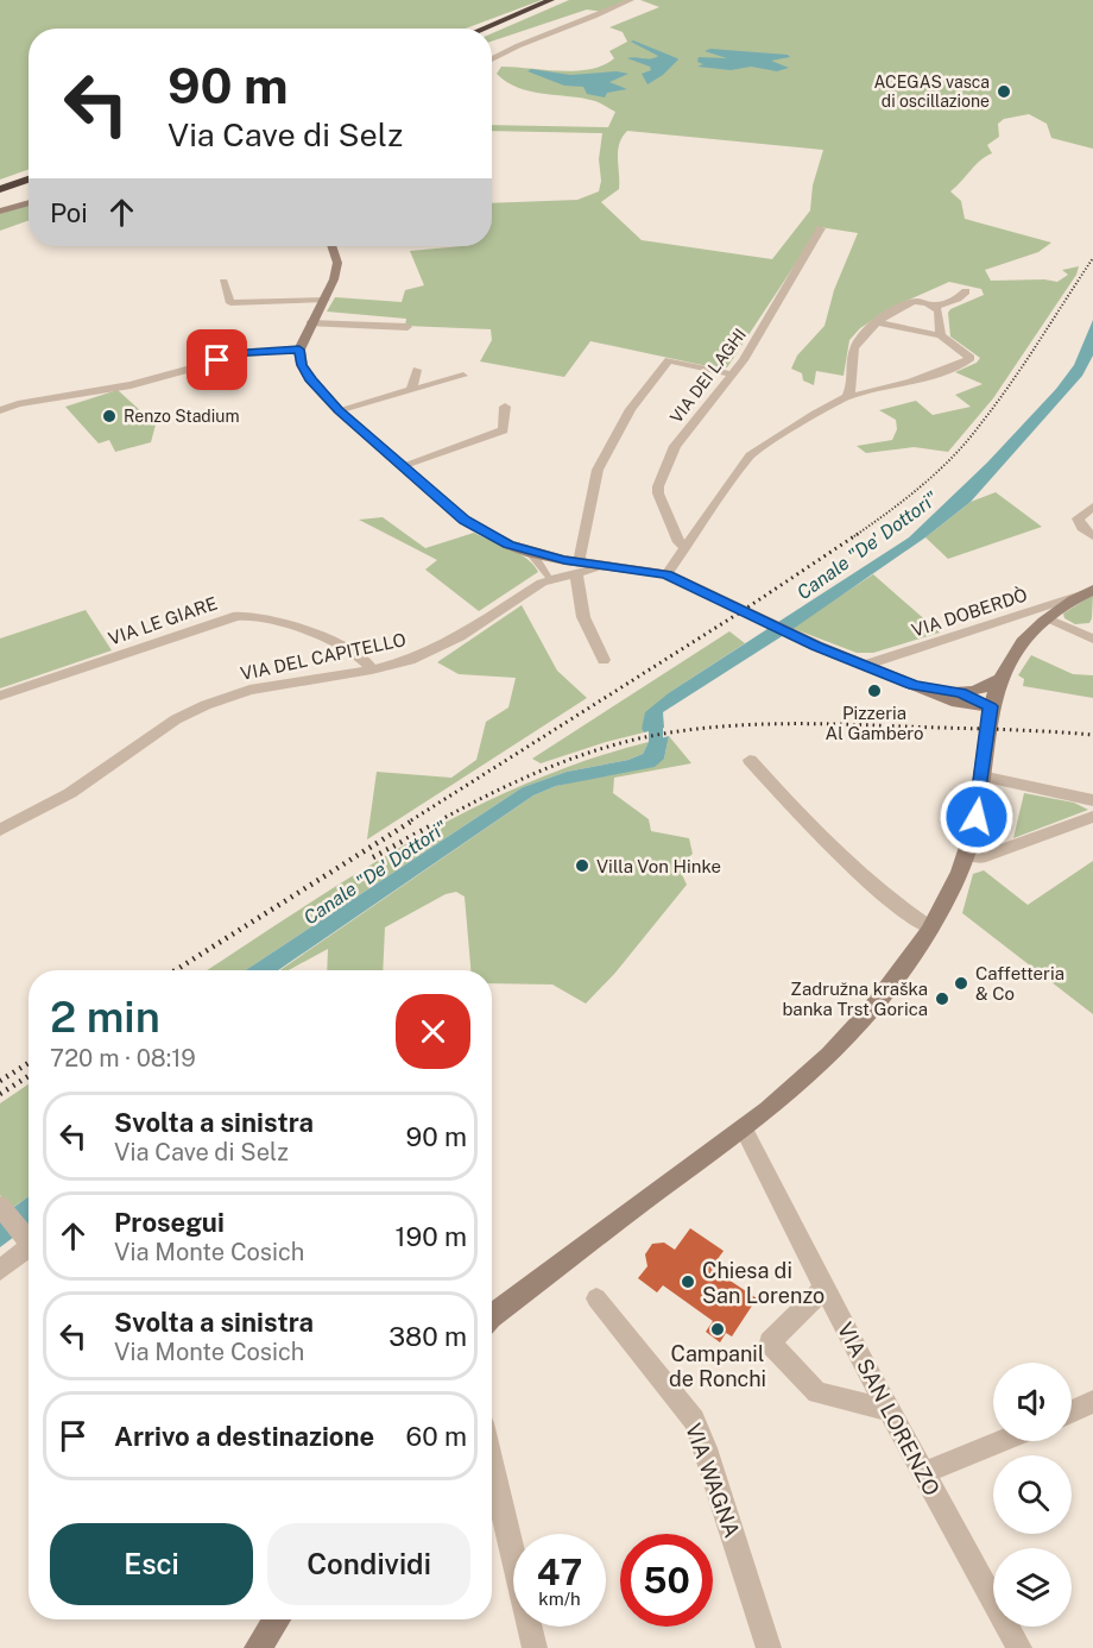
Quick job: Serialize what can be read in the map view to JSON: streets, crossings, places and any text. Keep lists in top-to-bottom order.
{
  "streets": {
    "street": [
      "VIA DEI LAGHI",
      "VIA DOBERDÒ",
      "VIA LE GIARE",
      "VIA DEL CAPITELLO",
      "VIA SAN LORENZO",
      "VIA WAGNA"
    ]
  },
  "crossings": [
    ["VIA LE GIARE", "VIA DEL CAPITELLO"]
  ],
  "water": ["Canale \"De' Dottori\""],
  "places": [
    "ACEGAS vasca di oscillazione",
    "Renzo Stadium",
    "Pizzeria Al Gambero",
    "Villa Von Hinke",
    "Caffetteria & Co",
    "Zadružna kraška banka Trst Gorica",
    "Chiesa di San Lorenzo",
    "Campanil de Ronchi"
  ],
  "page": {
    "turn": ["90 m", "Via Cave di Selz"],
    "then": "Poi",
    "heading": ["2 min", "720 m · 08:19"],
    "list": [
      {
        "name": "Svolta a sinistra",
        "note": "Via Cave di Selz",
        "value": "90 m"
      },
      {
        "name": "Prosegui",
        "note": "Via Monte Cosich",
        "value": "190 m"
      },
      {
        "name": "Svolta a sinistra",
        "note": "Via Monte Cosich",
        "value": "380 m"
      },
      {
        "name": "Arrivo a destinazione",
        "value": "60 m"
      }
    ],
    "buttons": ["Esci", "Condividi"],
    "speed": "47 km/h",
    "limit": "50"
  }
}
